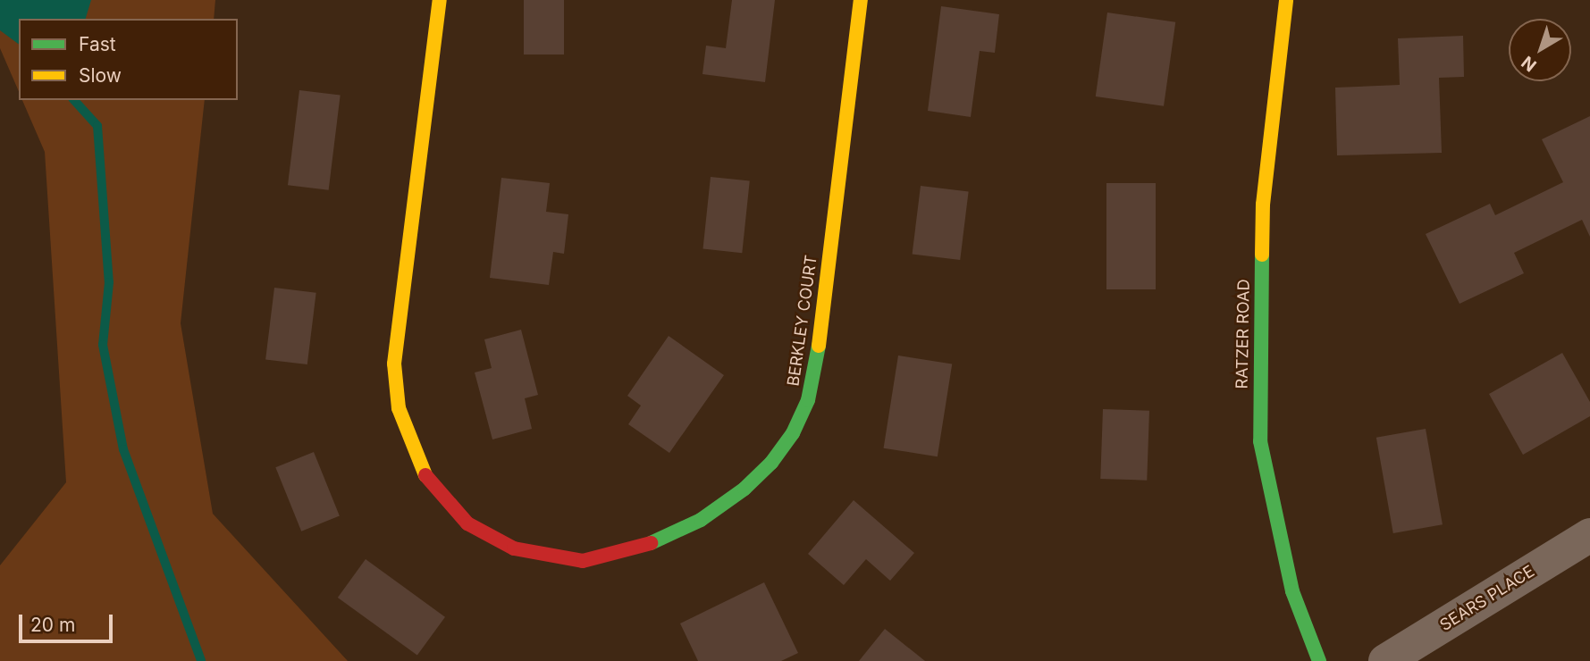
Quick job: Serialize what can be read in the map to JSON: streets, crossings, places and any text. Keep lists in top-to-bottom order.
{
  "streets": {
    "street": ["BERKLEY COURT", "RATZER ROAD", "SEARS PLACE"]
  },
  "legend": ["Fast", "Slow"],
  "scale_bar": "20 m",
  "north": "bottom left"
}
